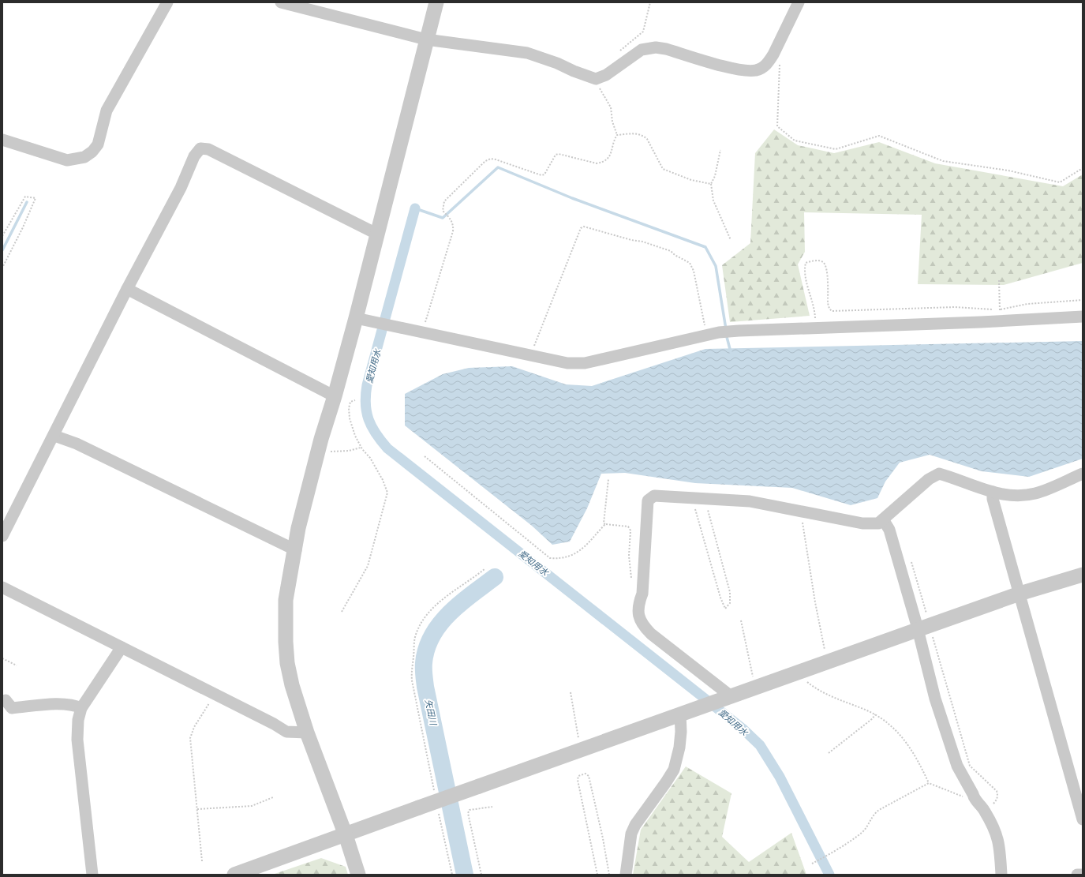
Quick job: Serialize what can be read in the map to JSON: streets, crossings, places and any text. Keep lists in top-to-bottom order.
{
  "water": ["愛知用水", "矢田川"]
}
